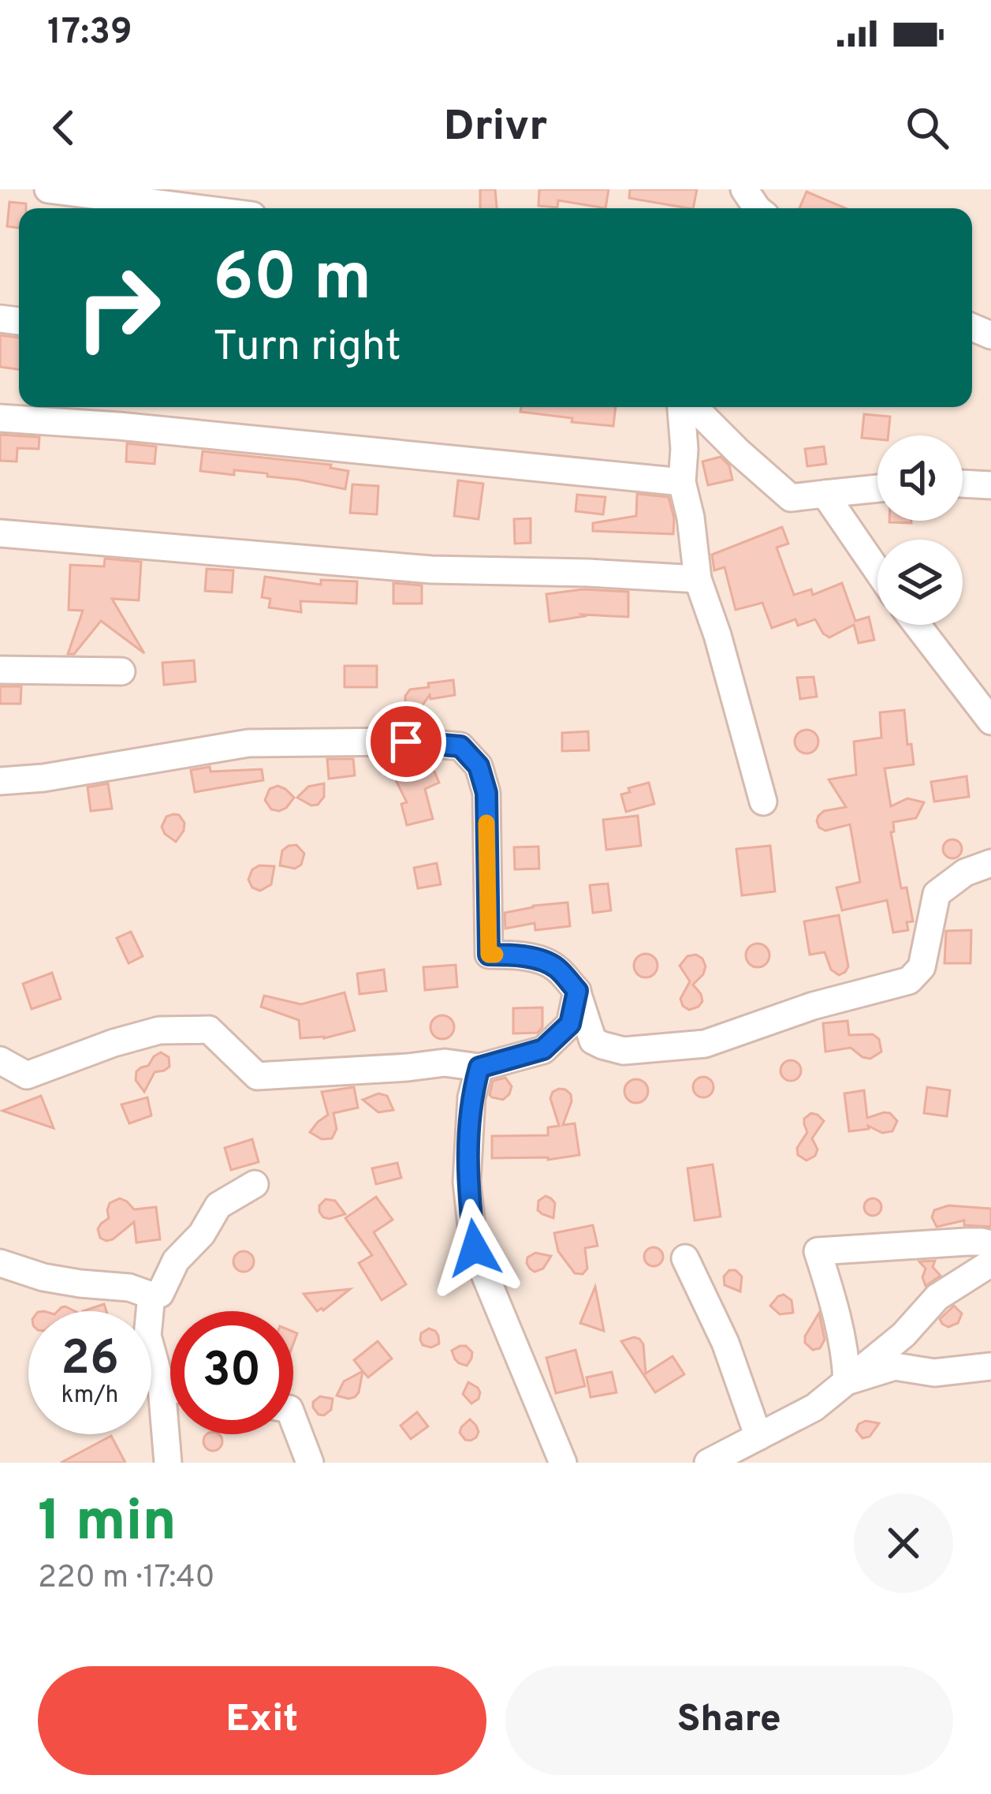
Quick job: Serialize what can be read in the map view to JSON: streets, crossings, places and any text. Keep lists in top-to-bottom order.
{
  "page": {
    "status": "17:39",
    "header": "Drivr",
    "turn": ["60 m", "Turn right"],
    "speed": "26 km/h",
    "limit": "30",
    "heading": ["1 min", "220 m · 17:40"],
    "buttons": ["Exit", "Share"]
  }
}
